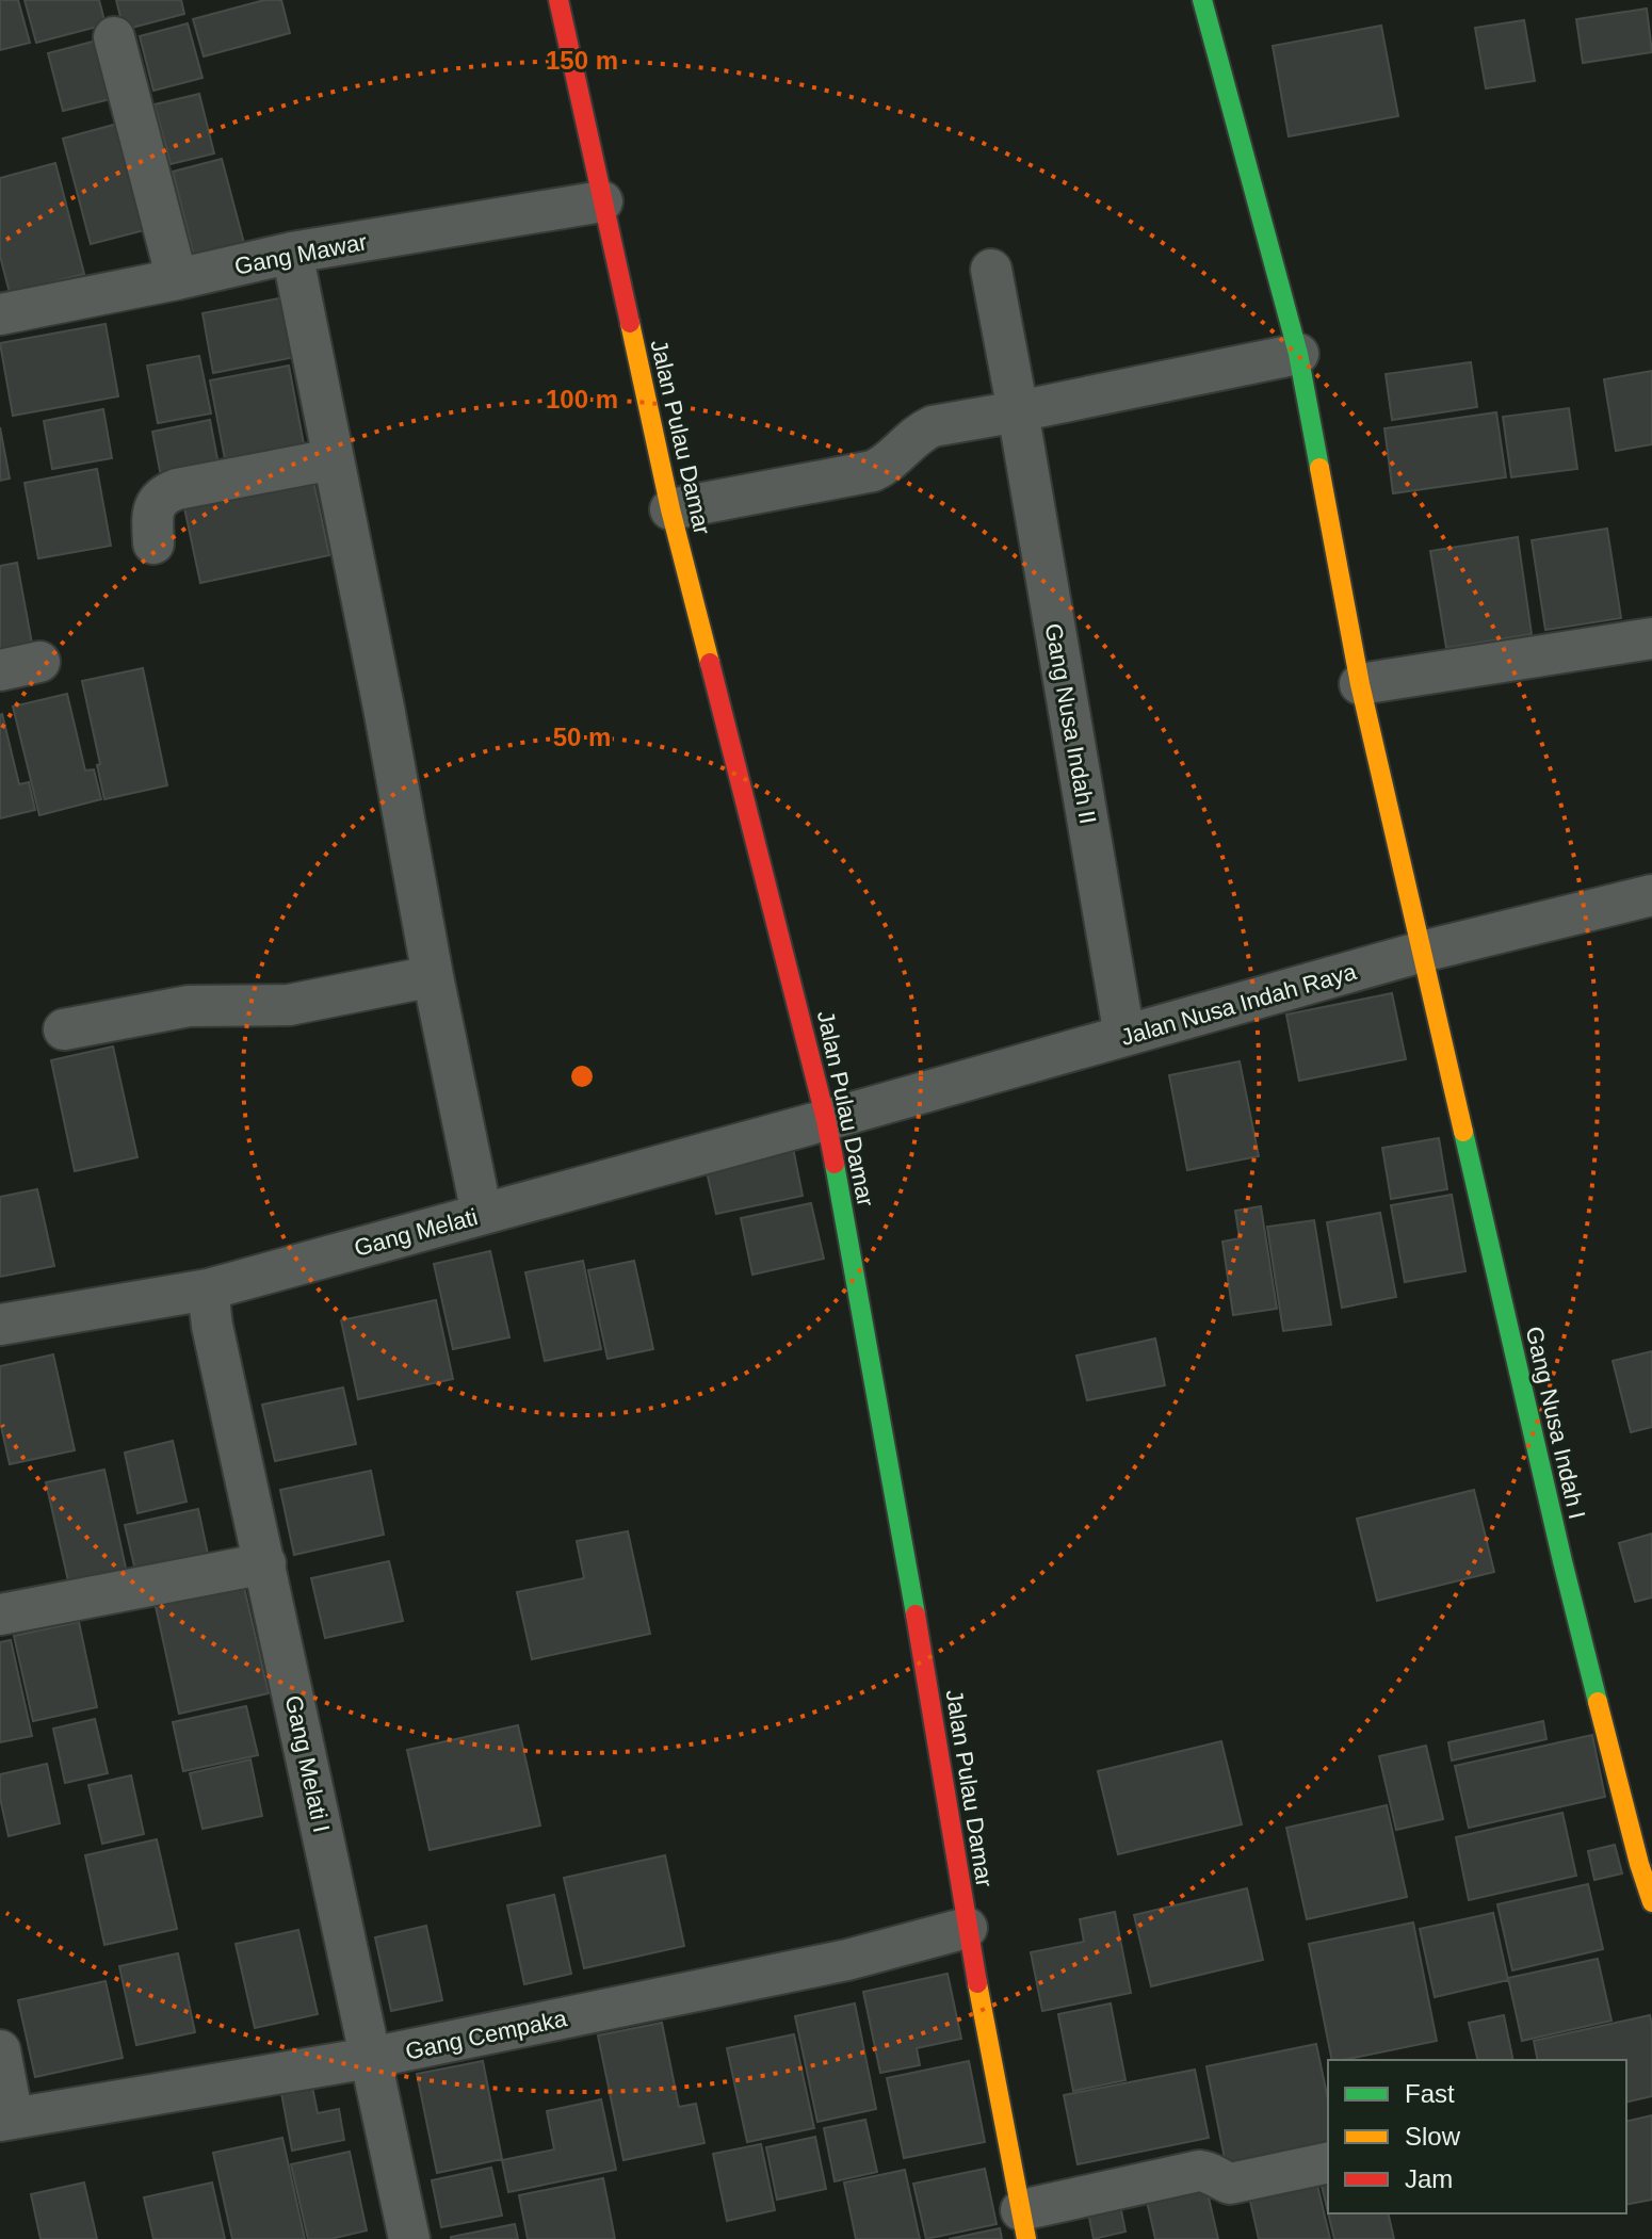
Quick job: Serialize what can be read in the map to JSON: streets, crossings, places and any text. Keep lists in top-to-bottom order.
{
  "streets": {
    "street": [
      "Gang Mawar",
      "Jalan Pulau Damar",
      "Gang Nusa Indah II",
      "Jalan Nusa Indah Raya",
      "Gang Melati",
      "Gang Nusa Indah I",
      "Gang Melati I",
      "Gang Cempaka"
    ]
  },
  "crossings": [
    ["Gang Mawar", "Jalan Pulau Damar"],
    ["Jalan Pulau Damar", "Jalan Nusa Indah Raya"],
    ["Jalan Pulau Damar", "Gang Melati"],
    ["Jalan Pulau Damar", "Gang Cempaka"],
    ["Gang Nusa Indah II", "Jalan Nusa Indah Raya"],
    ["Jalan Nusa Indah Raya", "Gang Melati"],
    ["Jalan Nusa Indah Raya", "Gang Nusa Indah I"],
    ["Gang Melati", "Gang Melati I"],
    ["Gang Melati I", "Gang Cempaka"]
  ],
  "legend": ["Fast", "Slow", "Jam"],
  "rings": ["150 m", "100 m", "50 m"]
}
